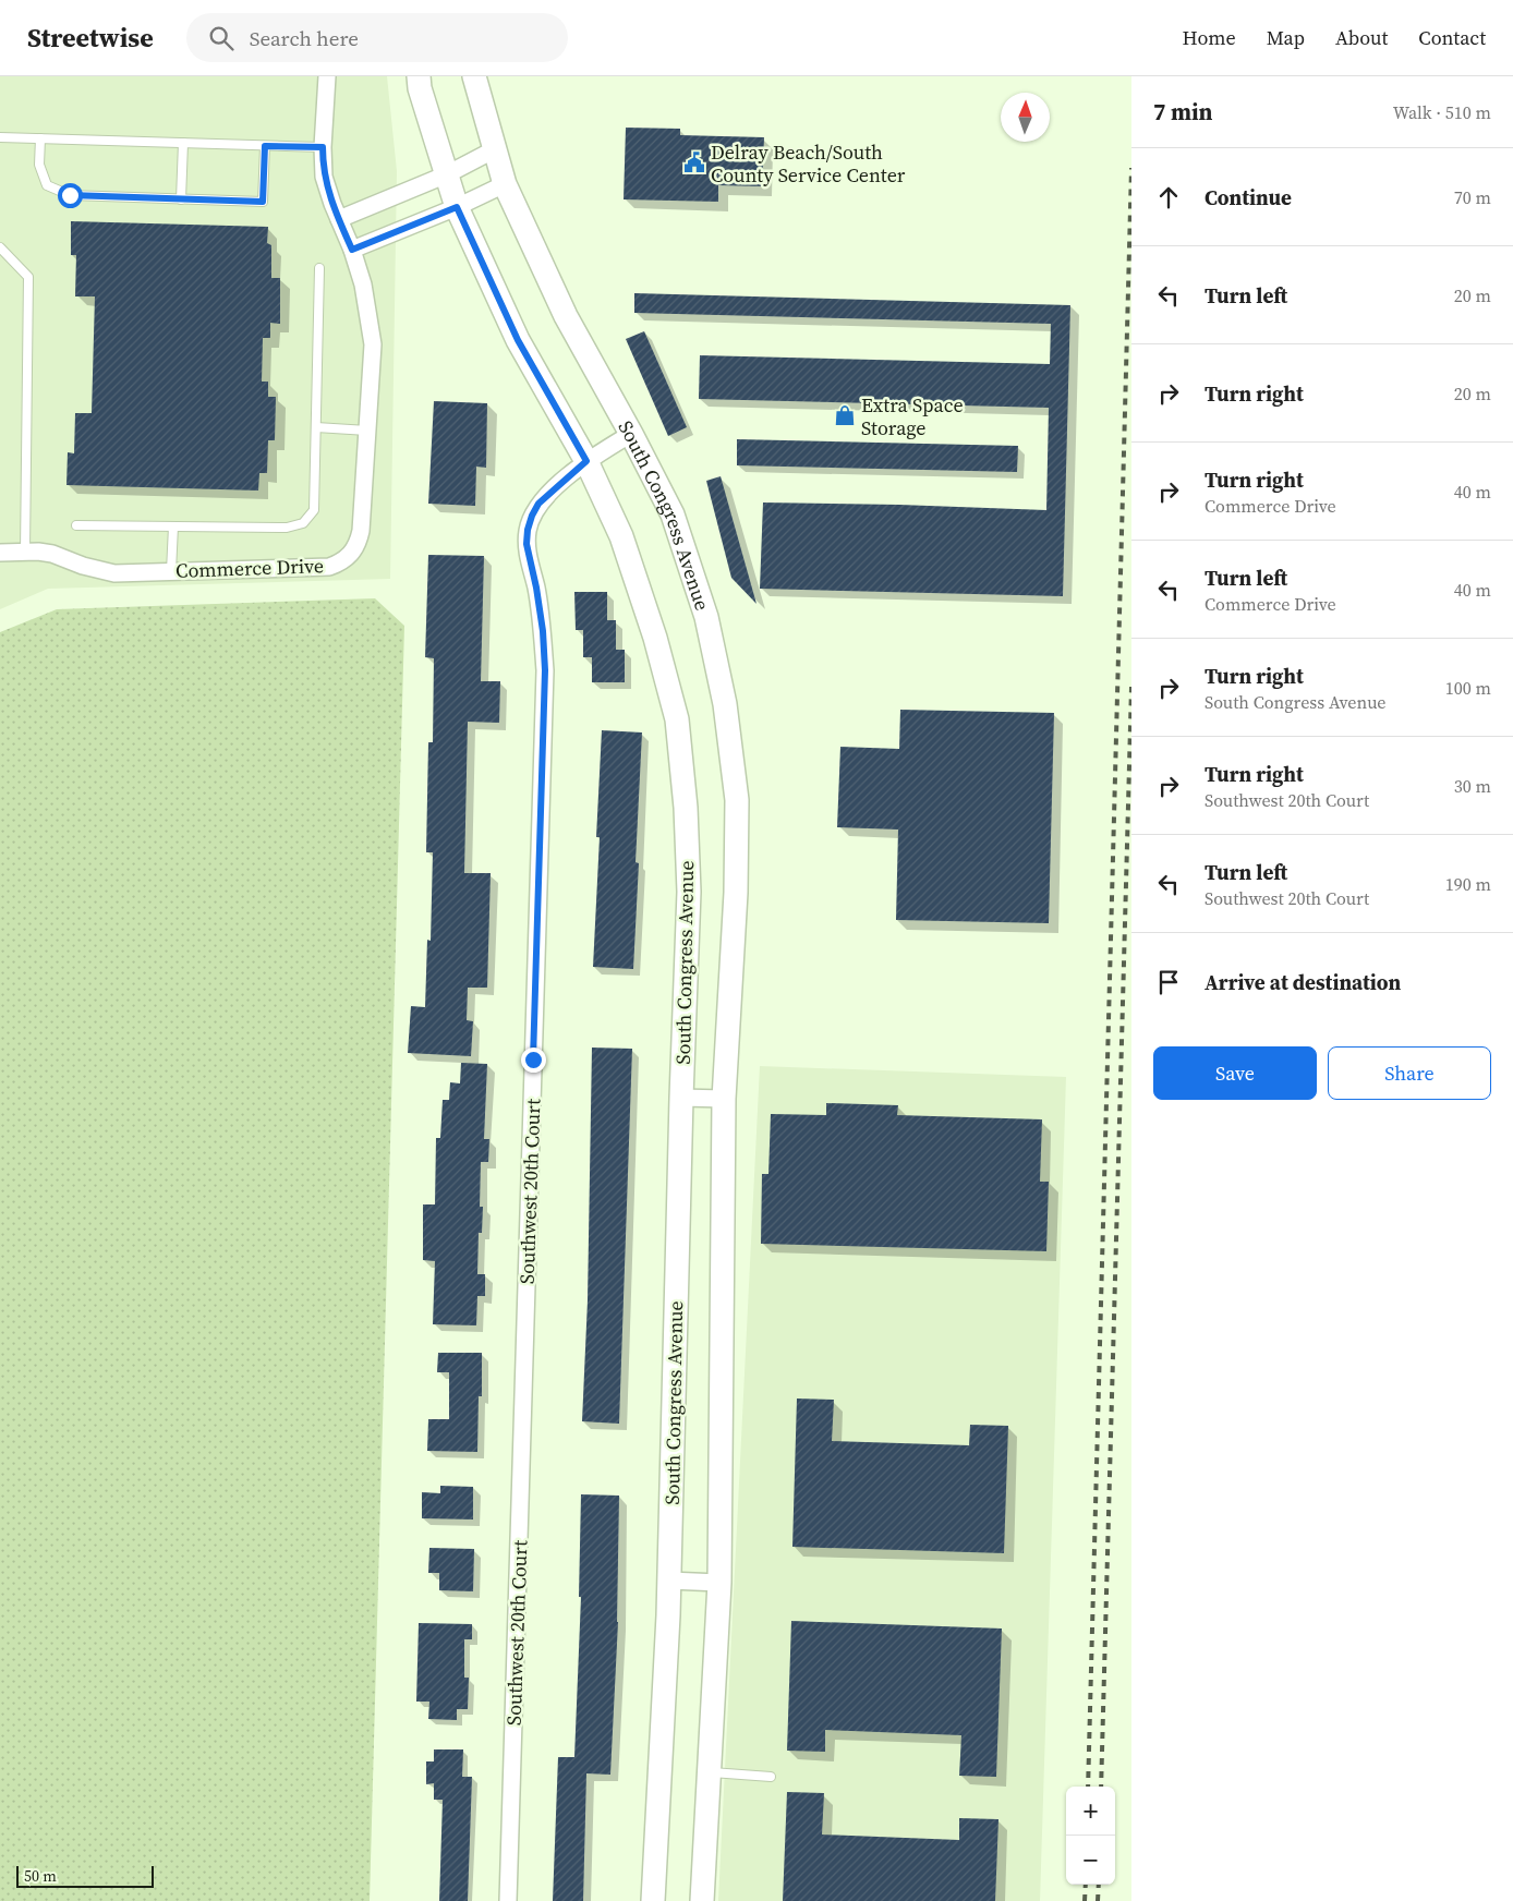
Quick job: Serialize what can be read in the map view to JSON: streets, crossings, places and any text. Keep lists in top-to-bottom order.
{
  "streets": {
    "main road": ["South Congress Avenue"],
    "street": ["Commerce Drive", "Southwest 20th Court"]
  },
  "crossings": [
    ["South Congress Avenue", "Southwest 20th Court"]
  ],
  "places": {
    "public building": ["Delray Beach/South County Service Center"],
    "shop": ["Extra Space Storage"]
  },
  "scale_bar": "50 m",
  "north": "top",
  "page": {
    "header": "Streetwise",
    "search": "Search here",
    "nav": [
      "Home",
      "Map",
      "About",
      "Contact"
    ],
    "heading": ["7 min", "Walk · 510 m"],
    "list": [
      ["Continue", "70 m"],
      ["Turn left", "20 m"],
      ["Turn right", "20 m"],
      ["Turn right", "Commerce Drive", "40 m"],
      ["Turn left", "Commerce Drive", "40 m"],
      ["Turn right", "South Congress Avenue", "100 m"],
      ["Turn right", "Southwest 20th Court", "30 m"],
      ["Turn left", "Southwest 20th Court", "190 m"],
      "Arrive at destination"
    ],
    "buttons": ["Save", "Share"],
    "map_buttons": ["+", "−"],
    "scale": "50 m"
  }
}
